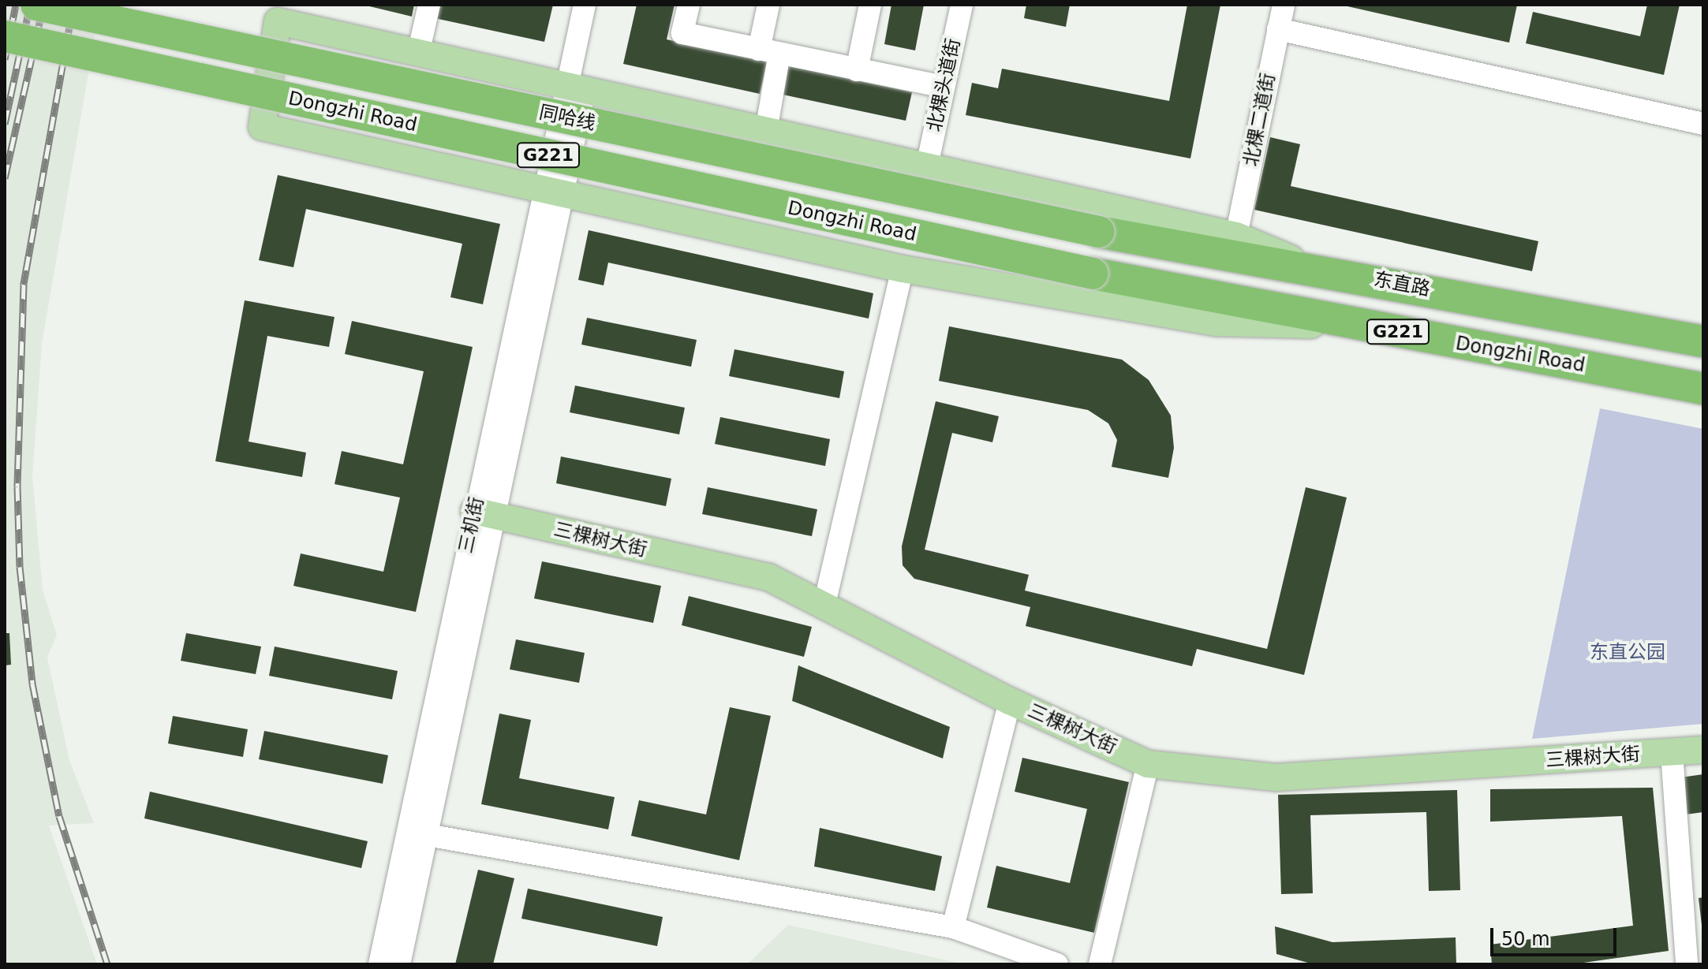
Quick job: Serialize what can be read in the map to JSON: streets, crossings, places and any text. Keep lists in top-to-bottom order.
{
  "streets": {
    "highway": [
      "Dongzhi Road",
      "同哈线",
      "G221",
      "东直路"
    ],
    "main road": ["三棵树大街"],
    "street": ["北棵头道街", "北棵二道街", "三机街"]
  },
  "crossings": [
    ["同哈线", "东直路"],
    ["三机街", "三棵树大街"]
  ],
  "parks": ["东直公园"],
  "scale_bar": "50 m"
}
